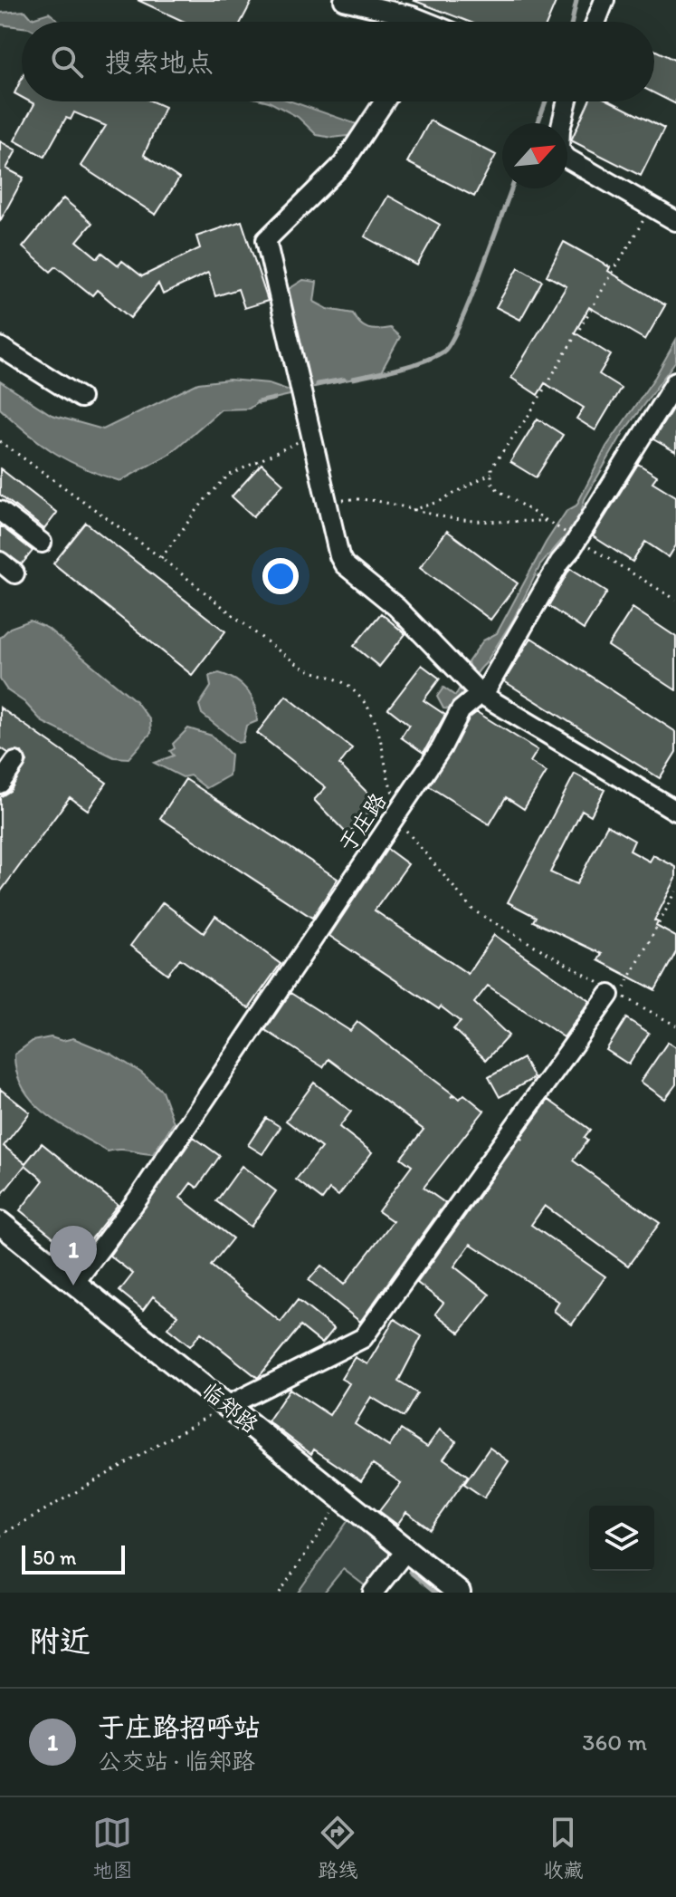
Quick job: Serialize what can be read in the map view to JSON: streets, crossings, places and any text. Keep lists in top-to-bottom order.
{
  "streets": {
    "main road": ["临郑路"],
    "street": ["于庄路"]
  },
  "crossings": [
    ["于庄路", "临郑路"]
  ],
  "scale_bar": "50 m",
  "north": "top right",
  "page": {
    "search": "搜索地点",
    "pins": "1",
    "scale": "50 m",
    "heading": "附近",
    "list": [
      {
        "mark": "1",
        "name": "于庄路招呼站",
        "note": "公交站 · 临郑路",
        "value": "360 m"
      }
    ],
    "nav": ["地图", "路线", "收藏"]
  }
}
